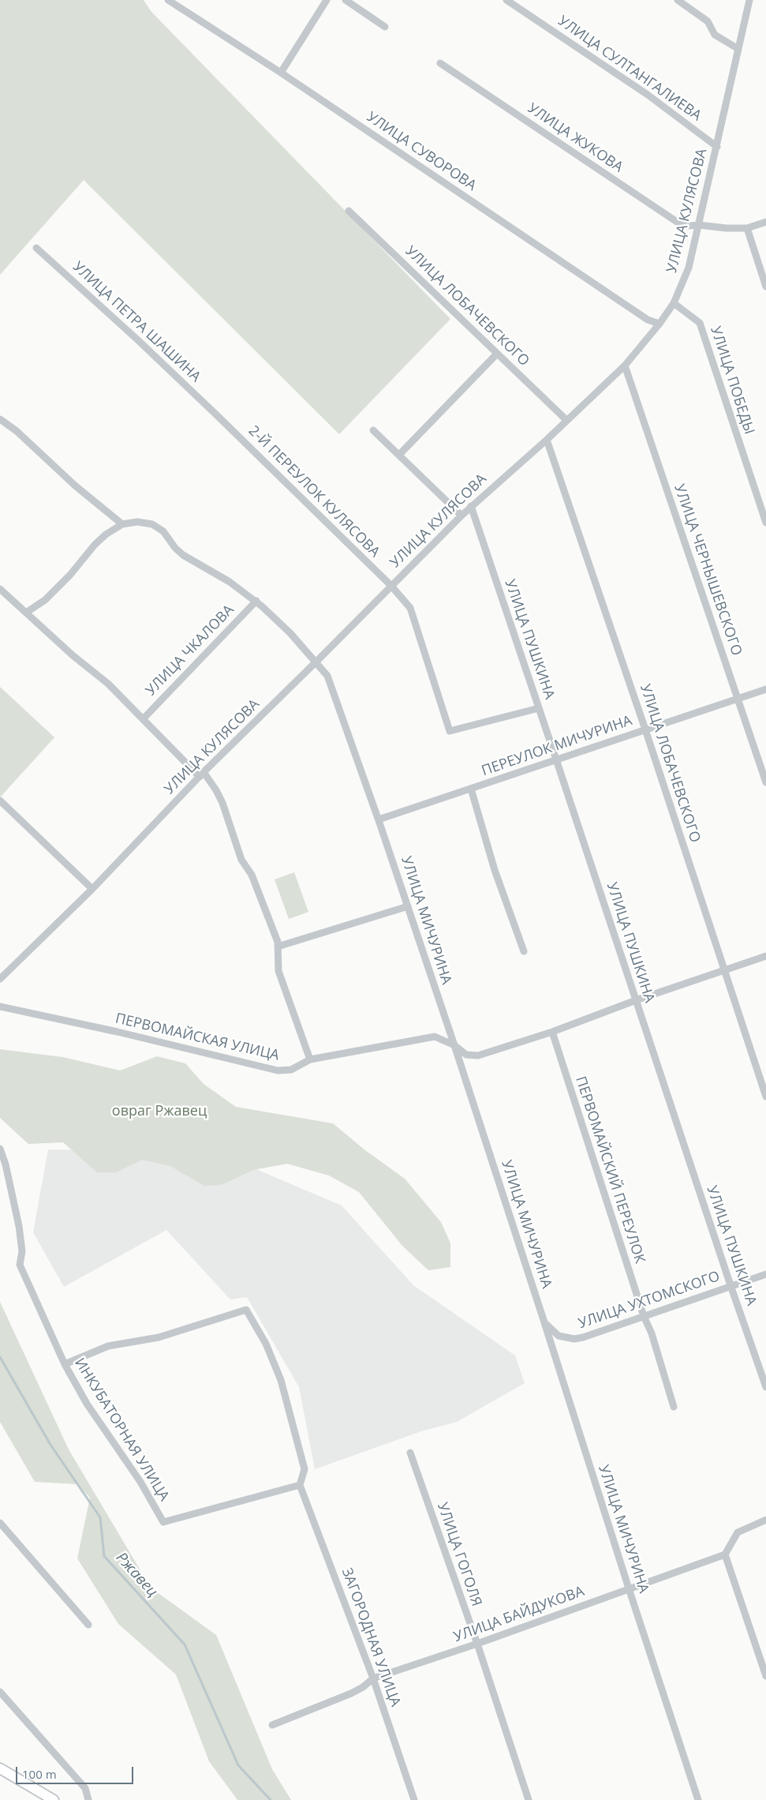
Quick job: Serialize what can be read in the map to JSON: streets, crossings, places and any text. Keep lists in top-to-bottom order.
{
  "streets": {
    "street": [
      "УЛИЦА СУЛТАНГАЛИЕВА",
      "УЛИЦА ЖУКОВА",
      "УЛИЦА СУВОРОВА",
      "УЛИЦА КУЛЯСОВА",
      "УЛИЦА ЛОБАЧЕВСКОГО",
      "УЛИЦА ПЕТРА ШАШИНА",
      "УЛИЦА ПОБЕДЫ",
      "2-Й ПЕРЕУЛОК КУЛЯСОВА",
      "УЛИЦА ЧЕРНЫШЕВСКОГО",
      "УЛИЦА ПУШКИНА",
      "УЛИЦА ЧКАЛОВА",
      "ПЕРЕУЛОК МИЧУРИНА",
      "УЛИЦА МИЧУРИНА",
      "ПЕРВОМАЙСКАЯ УЛИЦА",
      "ПЕРВОМАЙСКИЙ ПЕРЕУЛОК",
      "УЛИЦА УХТОМСКОГО",
      "ИНКУБАТОРНАЯ УЛИЦА",
      "УЛИЦА ГОГОЛЯ",
      "УЛИЦА БАЙДУКОВА",
      "ЗАГОРОДНАЯ УЛИЦА"
    ]
  },
  "crossings": [
    ["УЛИЦА СУЛТАНГАЛИЕВА", "УЛИЦА КУЛЯСОВА"],
    ["УЛИЦА ЖУКОВА", "УЛИЦА КУЛЯСОВА"],
    ["УЛИЦА СУВОРОВА", "УЛИЦА КУЛЯСОВА"],
    ["УЛИЦА КУЛЯСОВА", "УЛИЦА ЛОБАЧЕВСКОГО"],
    ["УЛИЦА КУЛЯСОВА", "УЛИЦА ПОБЕДЫ"],
    ["УЛИЦА КУЛЯСОВА", "2-Й ПЕРЕУЛОК КУЛЯСОВА"],
    ["УЛИЦА КУЛЯСОВА", "УЛИЦА ЧЕРНЫШЕВСКОГО"],
    ["УЛИЦА КУЛЯСОВА", "УЛИЦА ПУШКИНА"],
    ["УЛИЦА КУЛЯСОВА", "УЛИЦА МИЧУРИНА"],
    ["УЛИЦА ЛОБАЧЕВСКОГО", "ПЕРЕУЛОК МИЧУРИНА"],
    ["УЛИЦА ЛОБАЧЕВСКОГО", "ПЕРВОМАЙСКАЯ УЛИЦА"],
    ["УЛИЦА ПЕТРА ШАШИНА", "2-Й ПЕРЕУЛОК КУЛЯСОВА"],
    ["2-Й ПЕРЕУЛОК КУЛЯСОВА", "УЛИЦА ПУШКИНА"],
    ["УЛИЦА ЧЕРНЫШЕВСКОГО", "ПЕРЕУЛОК МИЧУРИНА"],
    ["УЛИЦА ПУШКИНА", "ПЕРЕУЛОК МИЧУРИНА"],
    ["УЛИЦА ПУШКИНА", "ПЕРВОМАЙСКАЯ УЛИЦА"],
    ["УЛИЦА ПУШКИНА", "УЛИЦА УХТОМСКОГО"],
    ["УЛИЦА ЧКАЛОВА", "УЛИЦА МИЧУРИНА"],
    ["ПЕРЕУЛОК МИЧУРИНА", "УЛИЦА МИЧУРИНА"],
    ["УЛИЦА МИЧУРИНА", "ПЕРВОМАЙСКАЯ УЛИЦА"],
    ["УЛИЦА МИЧУРИНА", "УЛИЦА УХТОМСКОГО"],
    ["УЛИЦА МИЧУРИНА", "УЛИЦА БАЙДУКОВА"],
    ["ПЕРВОМАЙСКАЯ УЛИЦА", "ПЕРВОМАЙСКИЙ ПЕРЕУЛОК"],
    ["ПЕРВОМАЙСКИЙ ПЕРЕУЛОК", "УЛИЦА УХТОМСКОГО"],
    ["ИНКУБАТОРНАЯ УЛИЦА", "ЗАГОРОДНАЯ УЛИЦА"],
    ["УЛИЦА ГОГОЛЯ", "УЛИЦА БАЙДУКОВА"],
    ["УЛИЦА БАЙДУКОВА", "ЗАГОРОДНАЯ УЛИЦА"]
  ],
  "water": ["Ржавец"],
  "parks": ["овраг Ржавец"],
  "scale_bar": "100 m"
}
